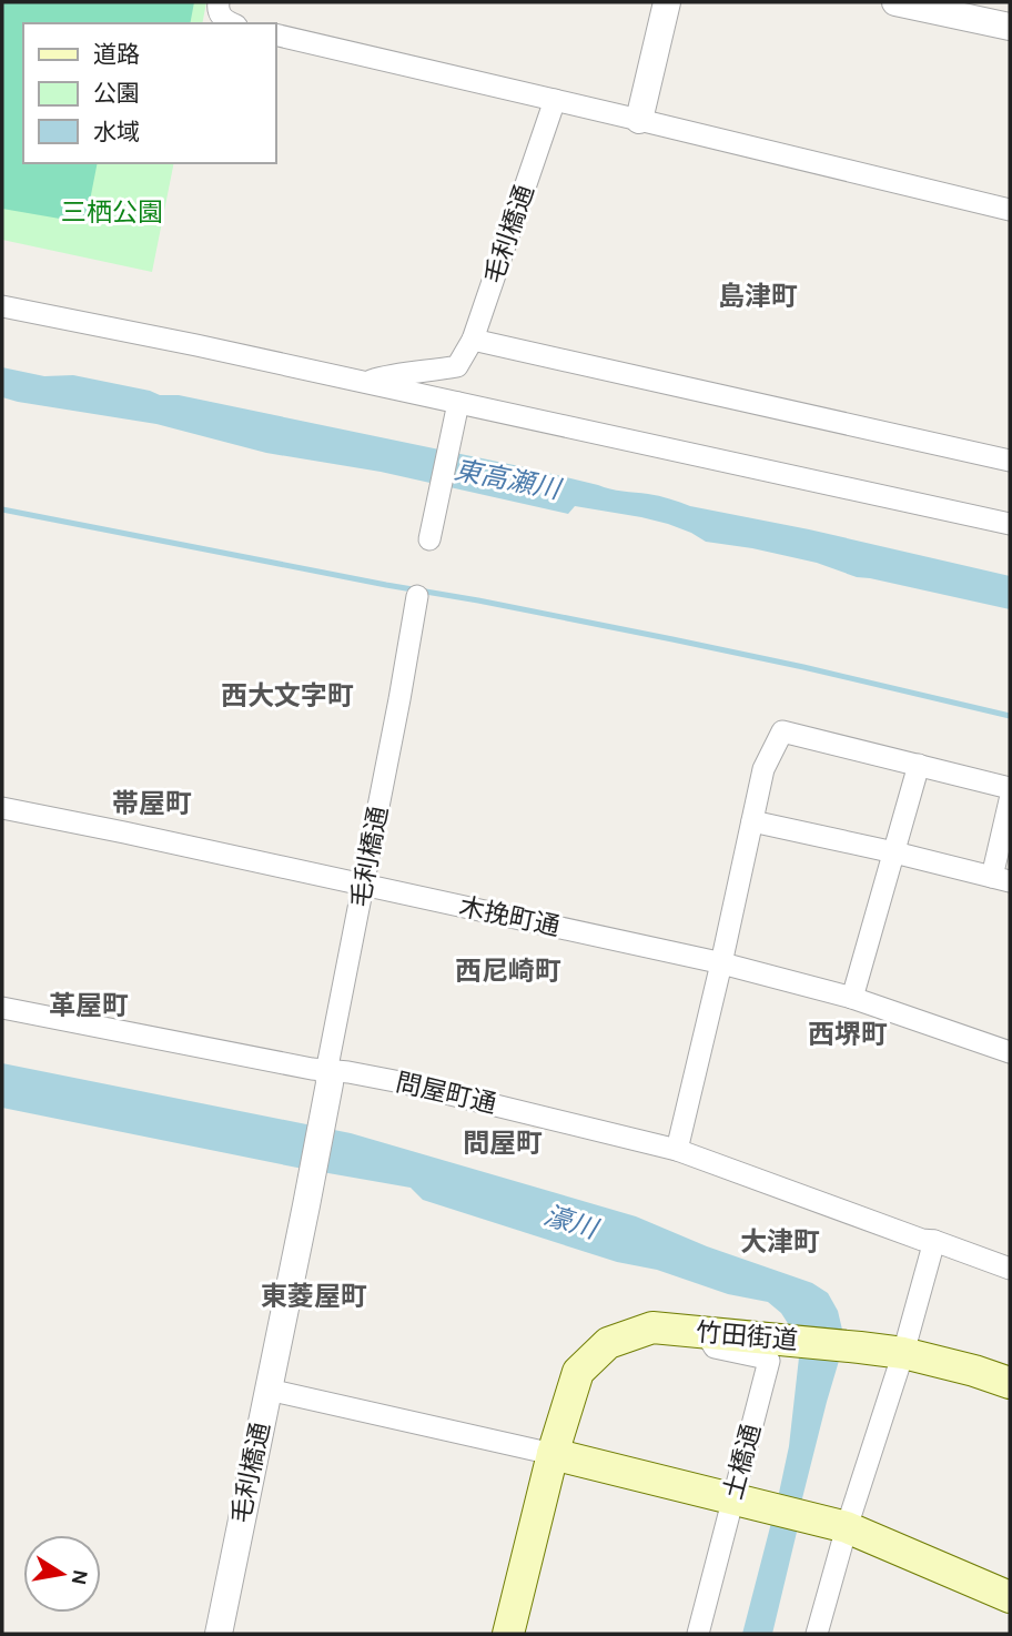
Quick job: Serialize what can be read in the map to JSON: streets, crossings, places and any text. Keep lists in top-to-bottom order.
{
  "streets": {
    "main road": ["竹田街道"],
    "street": [
      "毛利橋通",
      "木挽町通",
      "問屋町通",
      "土橋通"
    ]
  },
  "crossings": [
    ["毛利橋通", "木挽町通"],
    ["毛利橋通", "問屋町通"],
    ["竹田街道", "土橋通"]
  ],
  "districts": [
    "島津町",
    "西大文字町",
    "帯屋町",
    "西尼崎町",
    "革屋町",
    "西堺町",
    "問屋町",
    "大津町",
    "東菱屋町"
  ],
  "water": ["東高瀬川", "濠川"],
  "parks": ["三栖公園"],
  "legend": ["道路", "公園", "水域"],
  "north": "right"
}
